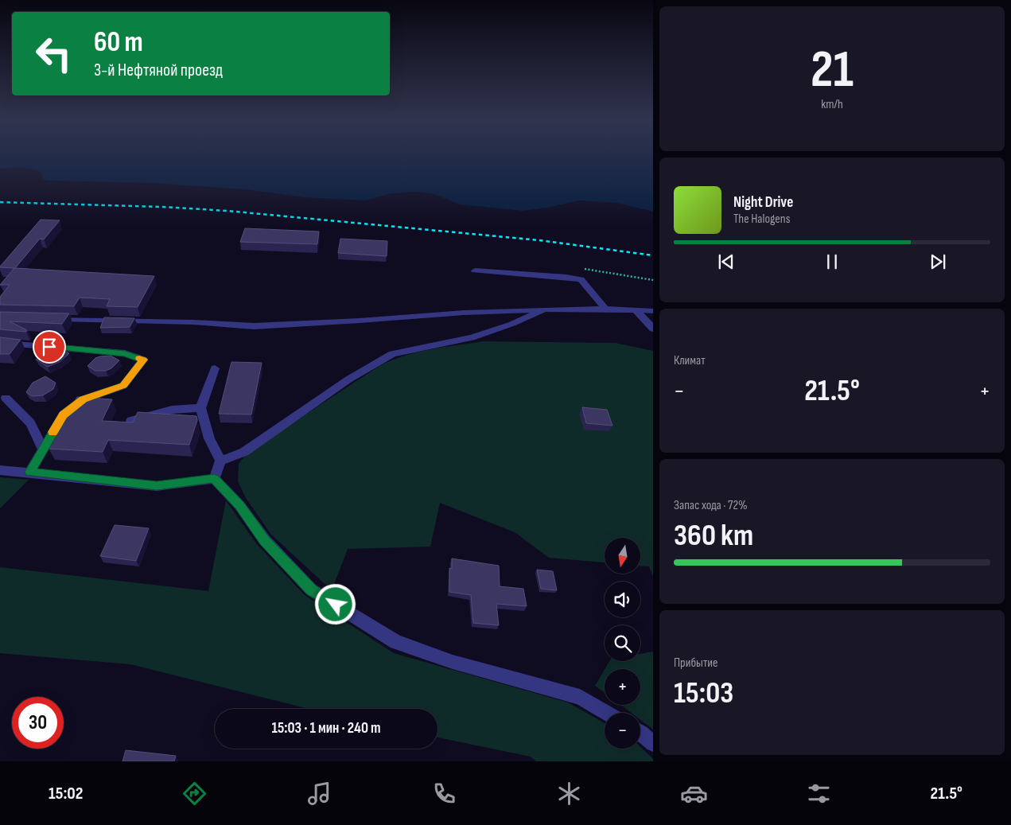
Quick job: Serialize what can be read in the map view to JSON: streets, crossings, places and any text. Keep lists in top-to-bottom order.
{
  "north": "bottom",
  "page": {
    "tile": [
      ["21", "km/h"],
      "Климат",
      ["Запас хода · 72%", "360 km"],
      ["Прибытие", "15:03"]
    ],
    "turn": ["60 m", "3-й Нефтяной проезд"],
    "song": ["Night Drive", "The Halogens"],
    "heat": ["−", "21.5°", "+"],
    "map_buttons": ["+", "−"],
    "limit": "30",
    "trip": "15:03 · 1 мин · 240 m",
    "tabs": ["15:02", "21.5°"]
  }
}
